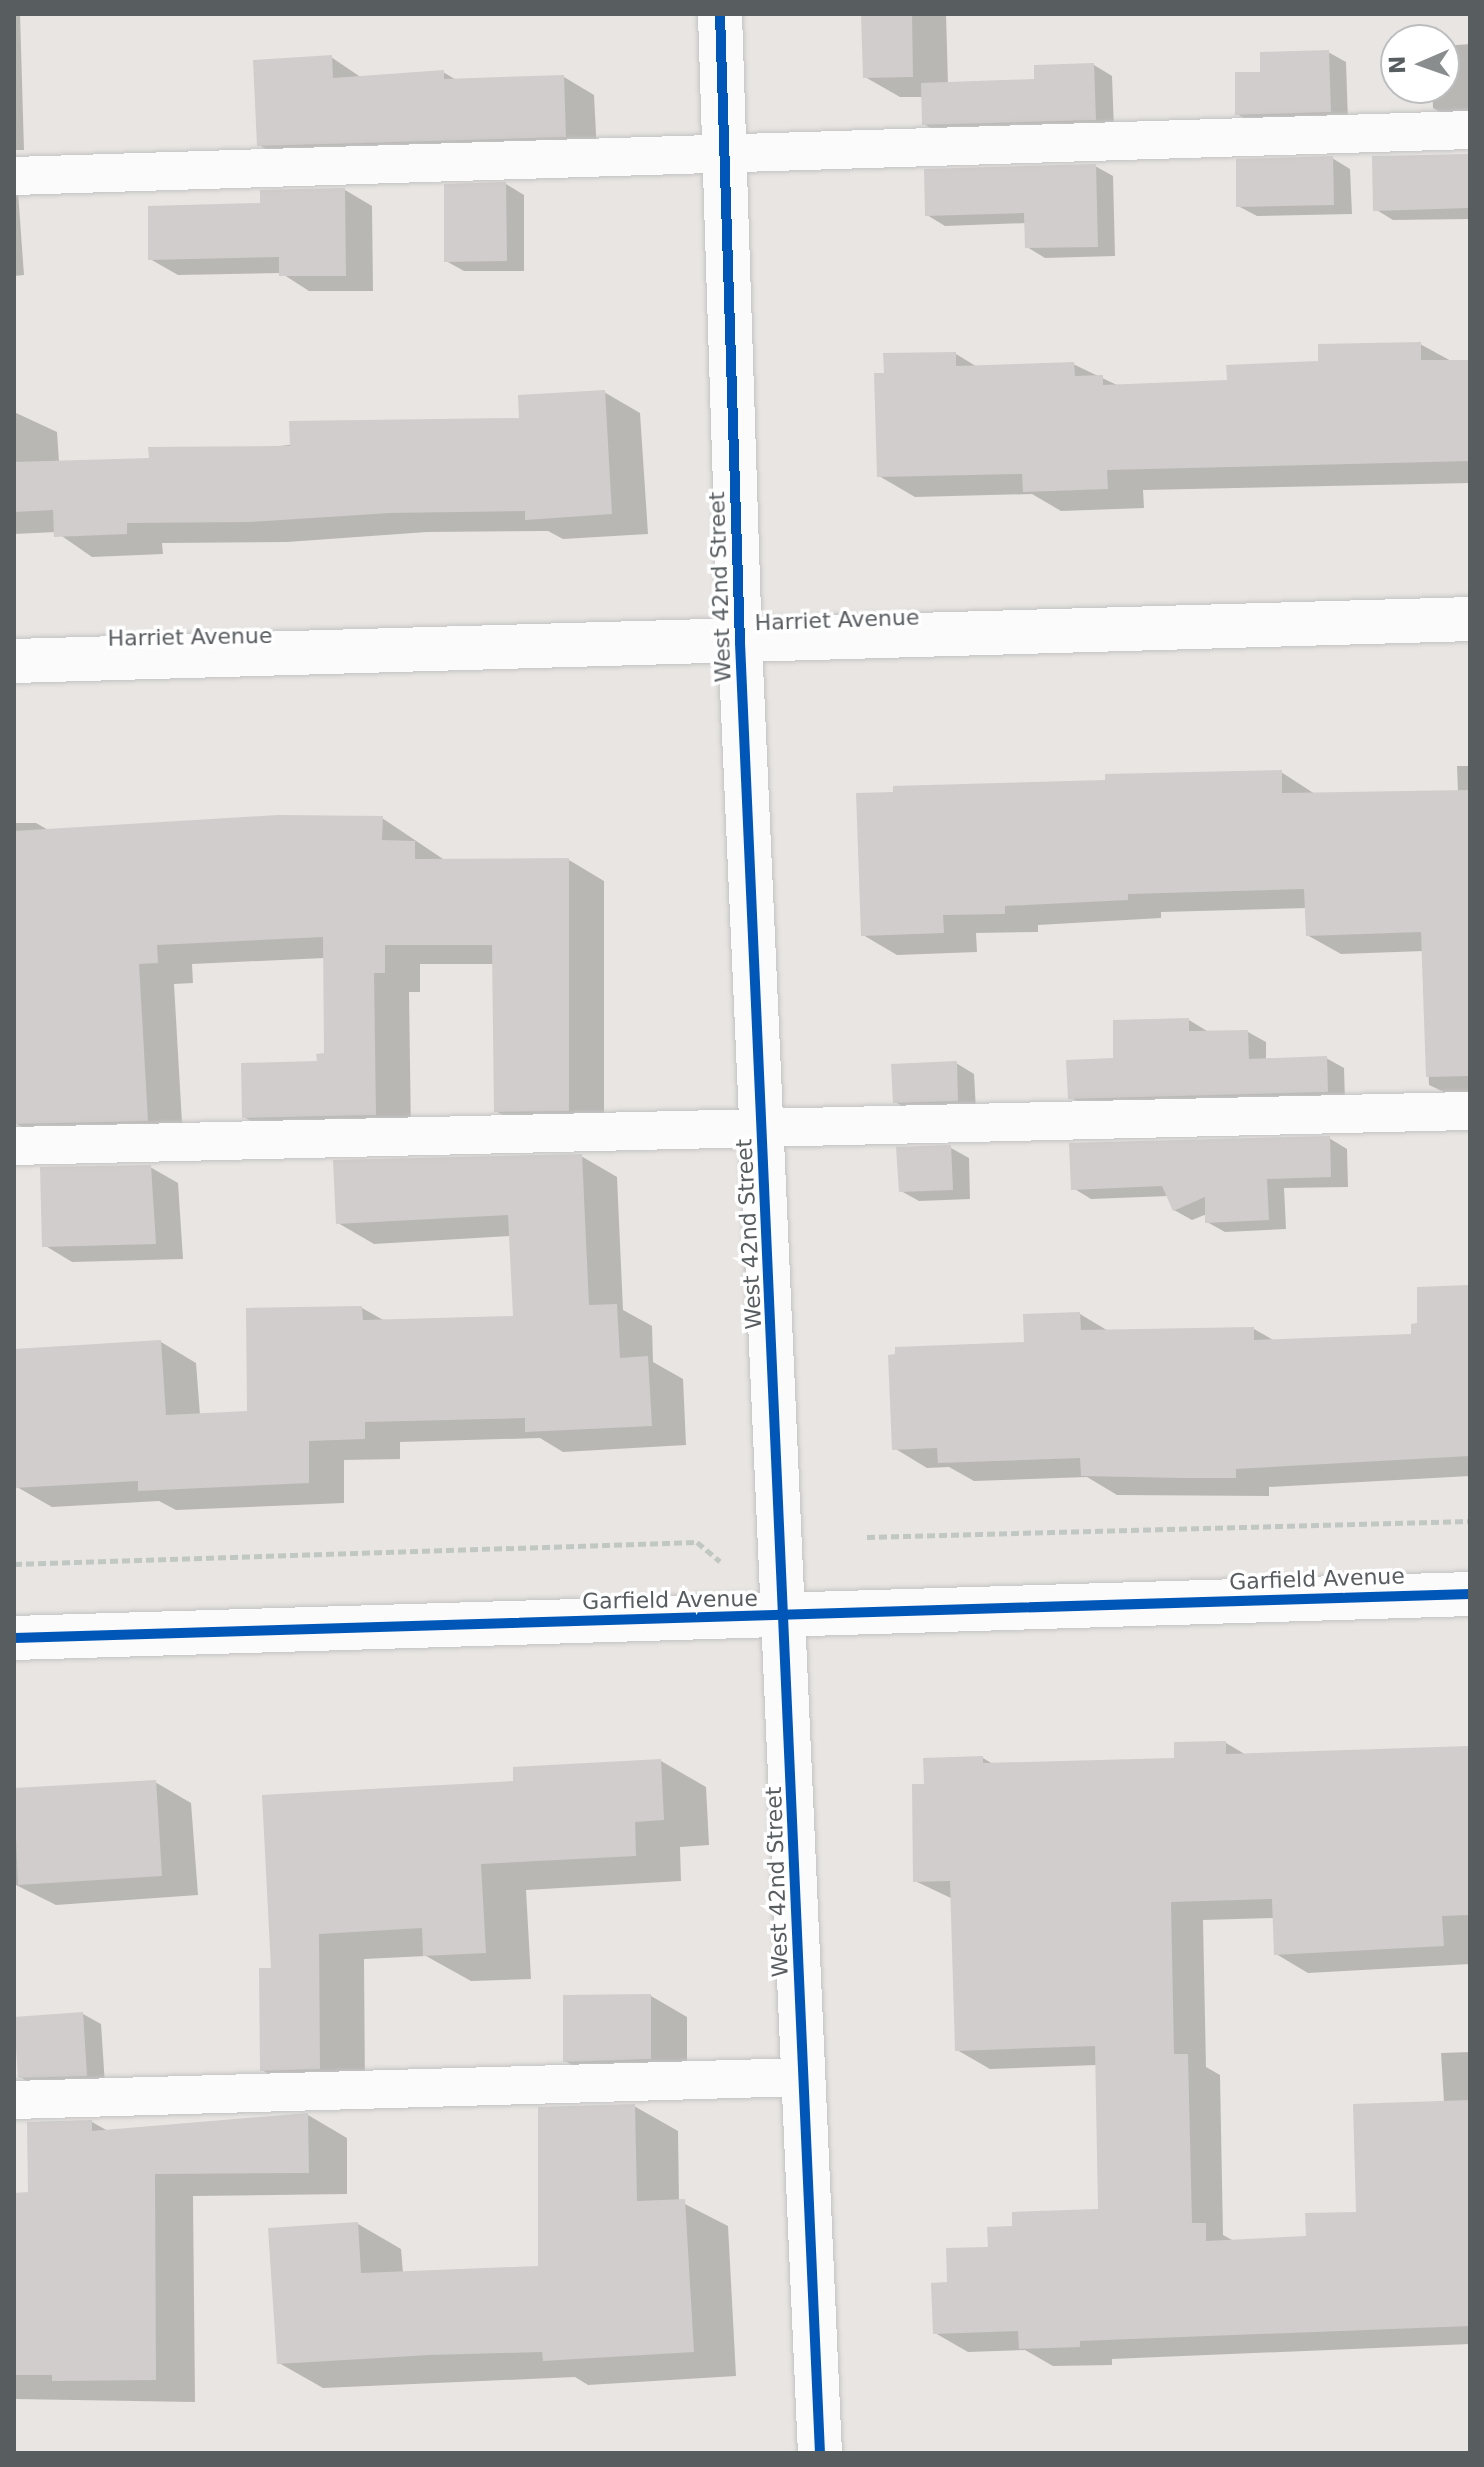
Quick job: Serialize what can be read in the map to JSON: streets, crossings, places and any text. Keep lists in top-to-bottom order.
{
  "streets": {
    "street": ["West 42nd Street", "Harriet Avenue", "Garfield Avenue"]
  },
  "crossings": [
    ["West 42nd Street", "Harriet Avenue"],
    ["West 42nd Street", "Garfield Avenue"]
  ],
  "north": "left"
}
